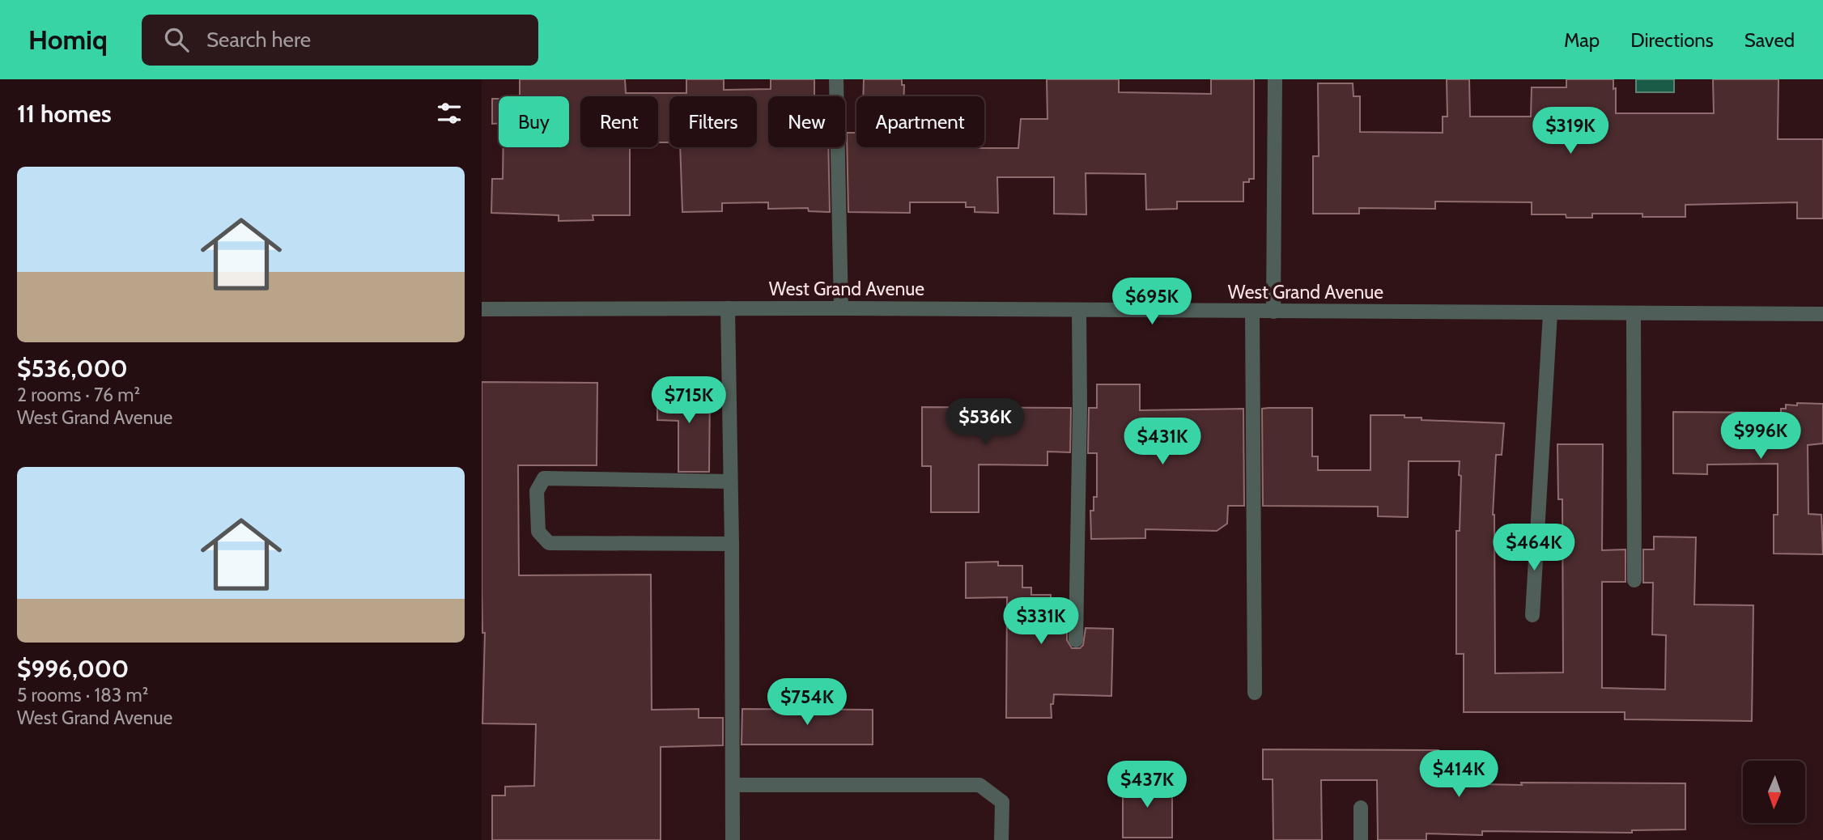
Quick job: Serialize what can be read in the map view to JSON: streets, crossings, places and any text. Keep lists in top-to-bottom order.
{
  "streets": {
    "street": ["West Grand Avenue"]
  },
  "north": "bottom",
  "page": {
    "header": "Homiq",
    "search": "Search here",
    "nav": ["Map", "Directions", "Saved"],
    "heading": "11 homes",
    "chip": [
      "Buy",
      "Rent",
      "Filters",
      "New",
      "Apartment"
    ],
    "price": [
      "$319K",
      "$695K",
      "$715K",
      "$536K",
      "$996K",
      "$431K",
      "$464K",
      "$331K",
      "$754K",
      "$414K",
      "$437K"
    ],
    "list": [
      {
        "name": "$536,000",
        "note": "2 rooms · 76 m² · West Grand Avenue"
      },
      {
        "name": "$996,000",
        "note": "5 rooms · 183 m² · West Grand Avenue"
      }
    ]
  }
}
